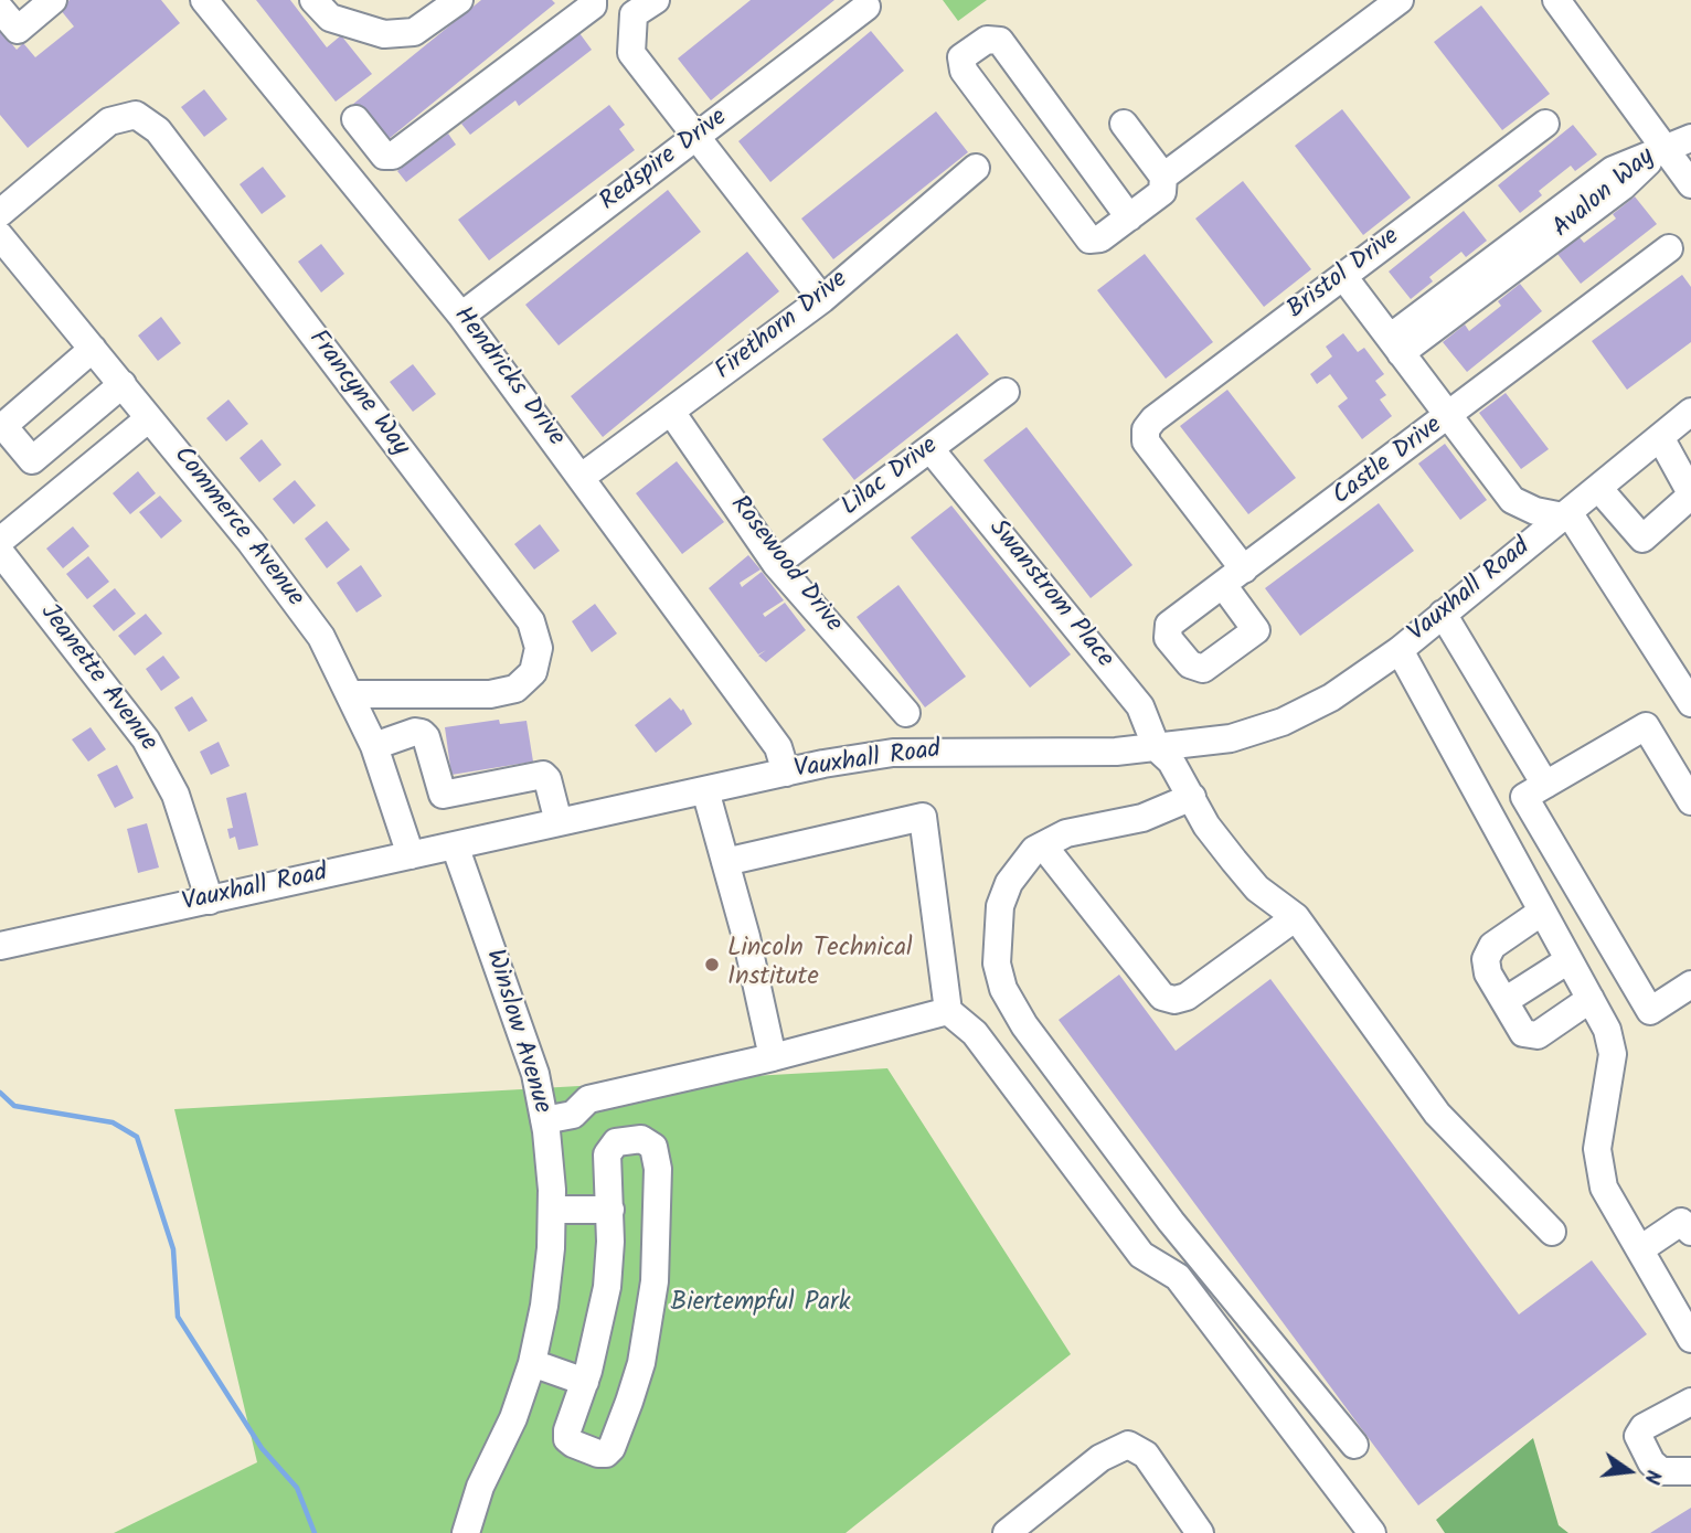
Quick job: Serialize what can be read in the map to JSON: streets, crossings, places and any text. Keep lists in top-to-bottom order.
{
  "streets": {
    "street": [
      "Redspire Drive",
      "Avalon Way",
      "Bristol Drive",
      "Firethorn Drive",
      "Hendricks Drive",
      "Francyne Way",
      "Castle Drive",
      "Lilac Drive",
      "Commerce Avenue",
      "Rosewood Drive",
      "Vauxhall Road",
      "Swanstrom Place",
      "Jeanette Avenue",
      "Winslow Avenue"
    ]
  },
  "crossings": [
    ["Redspire Drive", "Hendricks Drive"],
    ["Bristol Drive", "Castle Drive"],
    ["Firethorn Drive", "Hendricks Drive"],
    ["Firethorn Drive", "Rosewood Drive"],
    ["Hendricks Drive", "Vauxhall Road"],
    ["Francyne Way", "Commerce Avenue"],
    ["Lilac Drive", "Rosewood Drive"],
    ["Lilac Drive", "Swanstrom Place"],
    ["Commerce Avenue", "Vauxhall Road"],
    ["Vauxhall Road", "Swanstrom Place"],
    ["Vauxhall Road", "Jeanette Avenue"],
    ["Vauxhall Road", "Winslow Avenue"]
  ],
  "parks": ["Biertempful Park"],
  "places": ["Lincoln Technical Institute"],
  "north": "right"
}
